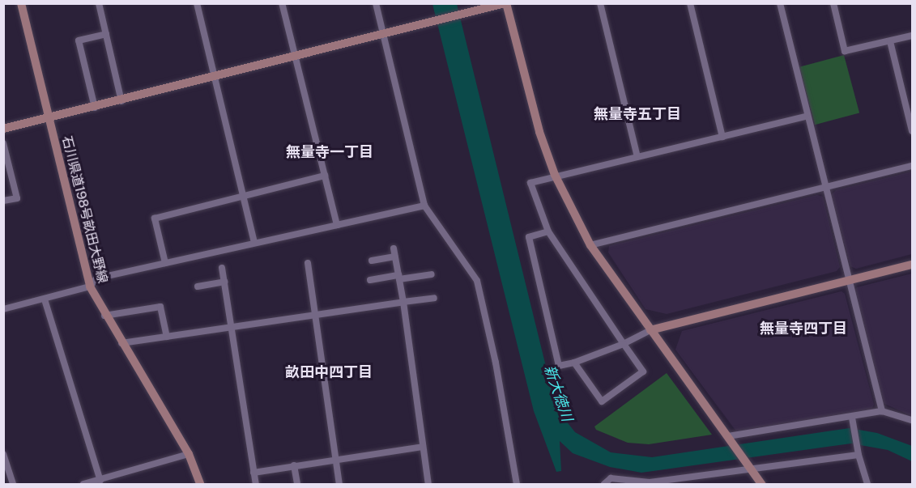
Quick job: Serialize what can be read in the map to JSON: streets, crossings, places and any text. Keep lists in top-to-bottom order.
{
  "streets": {
    "street": ["石川県道198号畝田大野線"]
  },
  "districts": [
    "無量寺五丁目",
    "無量寺一丁目",
    "無量寺四丁目",
    "畝田中四丁目"
  ],
  "water": ["新大徳川"]
}
